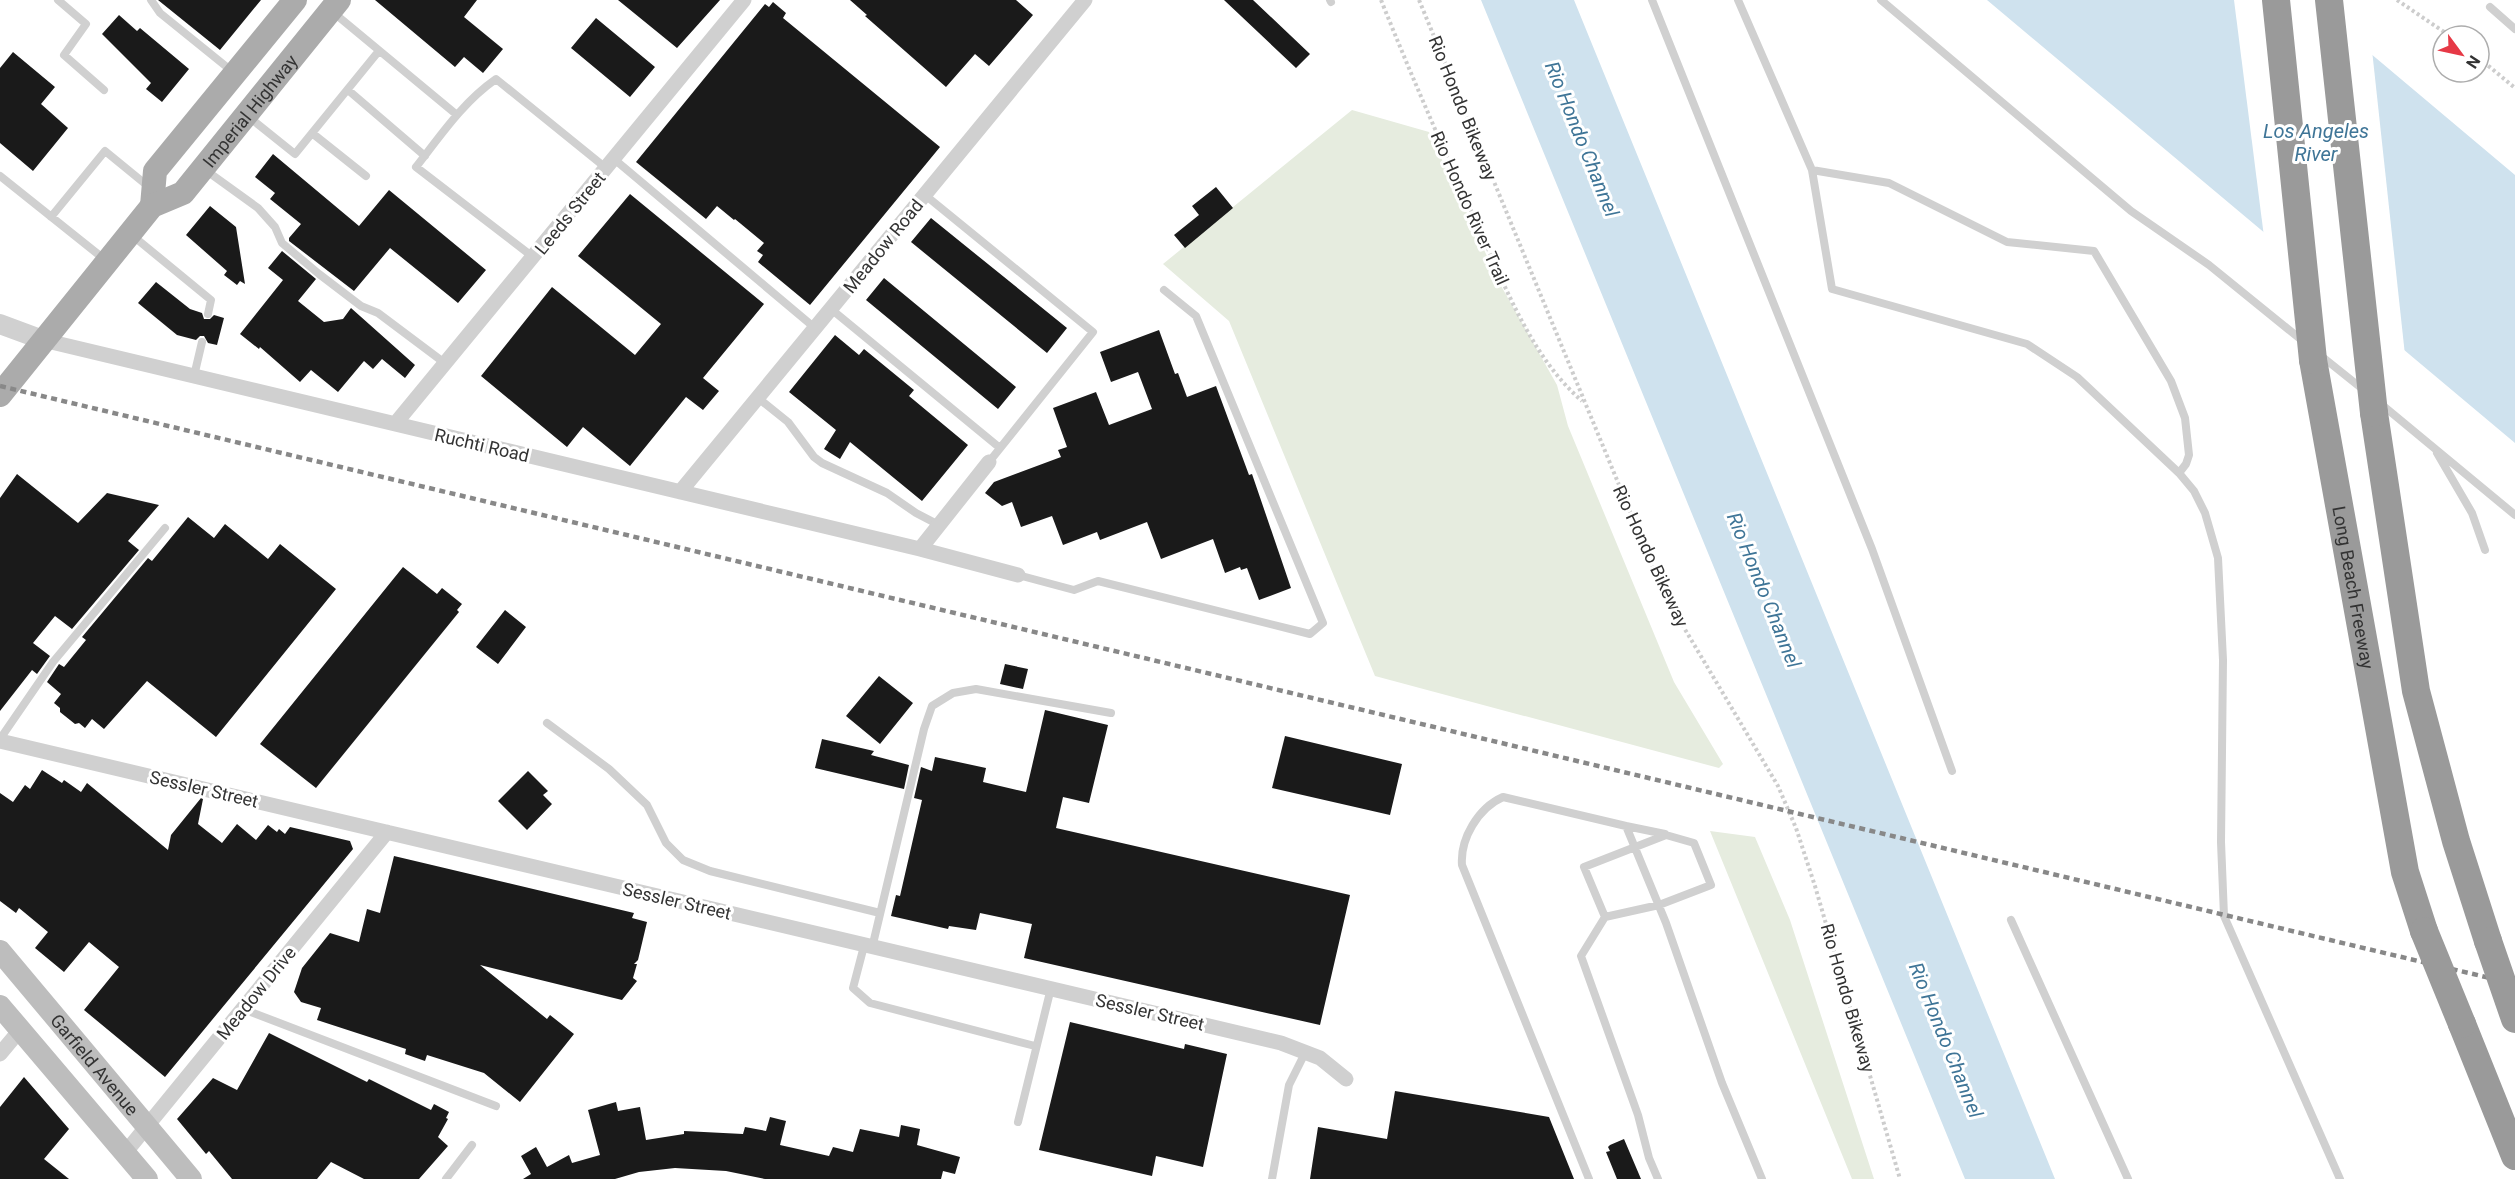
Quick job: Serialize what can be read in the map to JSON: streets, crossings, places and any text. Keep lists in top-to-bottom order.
{
  "streets": {
    "highway": ["Long Beach Freeway"],
    "main road": ["Imperial Highway", "Garfield Avenue"],
    "street": [
      "Leeds Street",
      "Meadow Road",
      "Ruchti Road",
      "Sessler Street",
      "Meadow Drive"
    ],
    "path": ["Rio Hondo Bikeway", "Rio Hondo River Trail"]
  },
  "crossings": [
    ["Rio Hondo Bikeway", "Rio Hondo River Trail"],
    ["Imperial Highway", "Ruchti Road"],
    ["Leeds Street", "Ruchti Road"],
    ["Meadow Road", "Ruchti Road"],
    ["Sessler Street", "Meadow Drive"],
    ["Meadow Drive", "Garfield Avenue"]
  ],
  "water": ["Los Angeles River", "Rio Hondo Channel"],
  "north": "bottom right"
}
